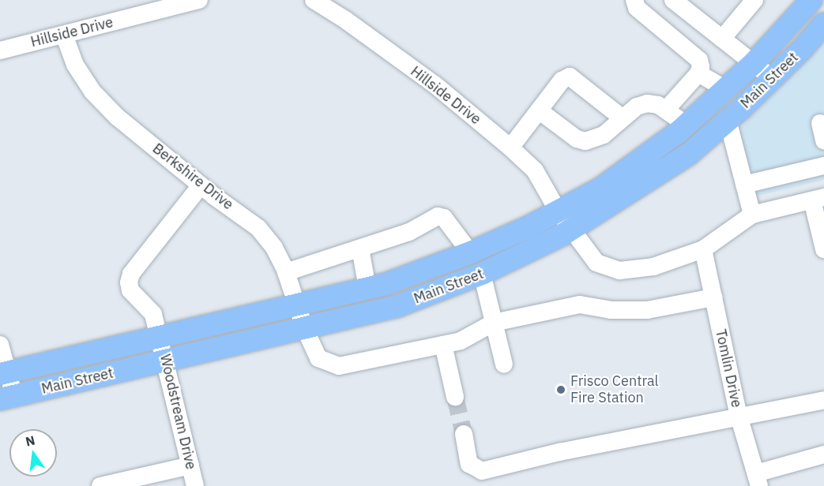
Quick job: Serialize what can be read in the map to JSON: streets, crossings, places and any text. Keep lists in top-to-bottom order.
{
  "streets": {
    "main road": ["Main Street"],
    "street": [
      "Hillside Drive",
      "Berkshire Drive",
      "Tomlin Drive",
      "Woodstream Drive"
    ]
  },
  "crossings": [
    ["Hillside Drive", "Main Street"],
    ["Hillside Drive", "Berkshire Drive"],
    ["Hillside Drive", "Tomlin Drive"],
    ["Main Street", "Berkshire Drive"],
    ["Main Street", "Woodstream Drive"],
    ["Berkshire Drive", "Tomlin Drive"],
    ["Berkshire Drive", "Woodstream Drive"]
  ],
  "places": ["Frisco Central Fire Station"],
  "north": "top"
}
